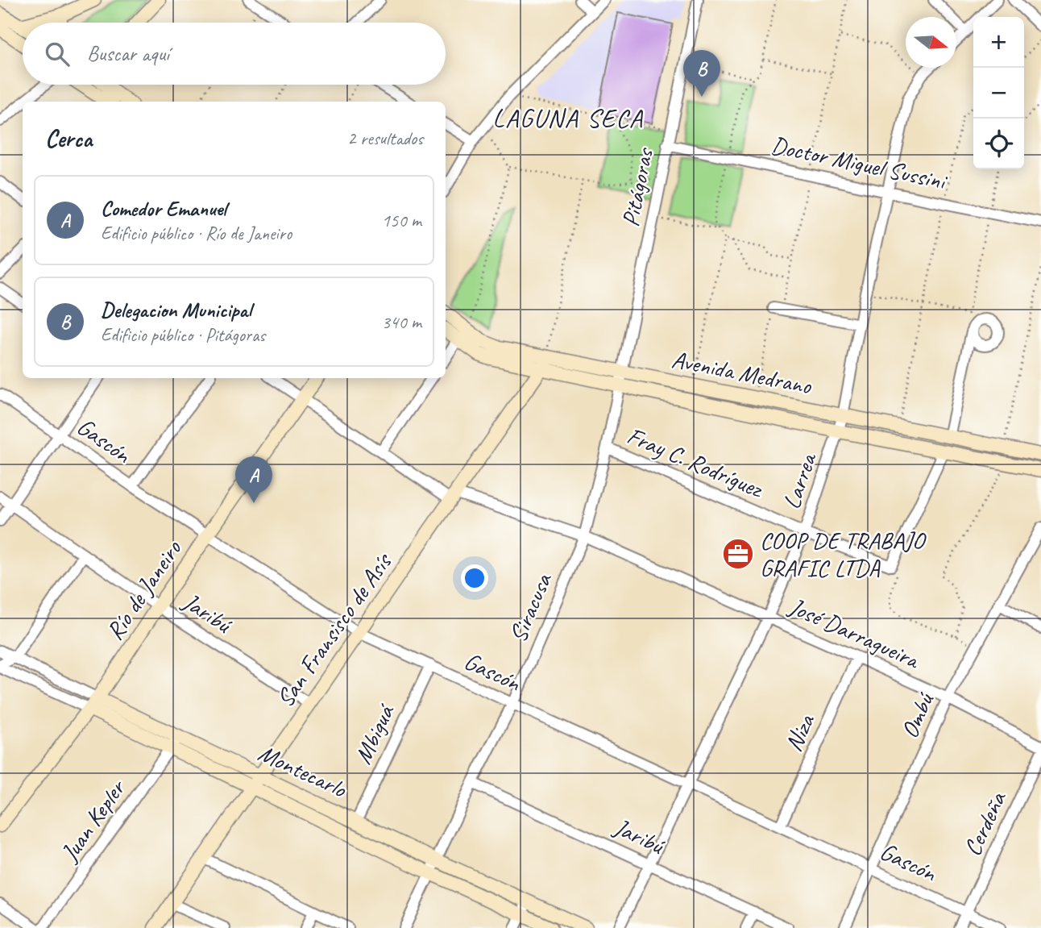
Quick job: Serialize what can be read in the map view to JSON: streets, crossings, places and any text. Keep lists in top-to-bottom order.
{
  "streets": {
    "main road": [
      "Avenida Medrano",
      "Río de Janeiro",
      "San Fransisco de Asís",
      "Montecarlo"
    ],
    "street": [
      "Doctor Miguel Sussini",
      "Pitágoras",
      "Gascón",
      "Fray C. Rodríguez",
      "Larrea",
      "Siracusa",
      "Jaribú",
      "José Darragueira",
      "Ombú",
      "Niza",
      "Mbiguá",
      "Juan Kepler",
      "Cerdeña"
    ]
  },
  "crossings": [
    ["Doctor Miguel Sussini", "Pitágoras"],
    ["Doctor Miguel Sussini", "Larrea"],
    ["Pitágoras", "Avenida Medrano"],
    ["Pitágoras", "Siracusa"],
    ["Avenida Medrano", "Larrea"],
    ["Avenida Medrano", "Siracusa"],
    ["Avenida Medrano", "San Fransisco de Asís"],
    ["Gascón", "Larrea"],
    ["Gascón", "Río de Janeiro"],
    ["Gascón", "Siracusa"],
    ["Gascón", "San Fransisco de Asís"],
    ["Gascón", "Ombú"],
    ["Gascón", "Niza"],
    ["Gascón", "Mbiguá"],
    ["Gascón", "Cerdeña"],
    ["Fray C. Rodríguez", "Larrea"],
    ["Fray C. Rodríguez", "Siracusa"],
    ["Larrea", "Jaribú"],
    ["Larrea", "José Darragueira"],
    ["Río de Janeiro", "Jaribú"],
    ["Río de Janeiro", "José Darragueira"],
    ["Río de Janeiro", "Montecarlo"],
    ["Siracusa", "Jaribú"],
    ["Siracusa", "José Darragueira"],
    ["Siracusa", "Montecarlo"],
    ["Jaribú", "San Fransisco de Asís"],
    ["San Fransisco de Asís", "José Darragueira"],
    ["San Fransisco de Asís", "Montecarlo"],
    ["José Darragueira", "Ombú"],
    ["José Darragueira", "Niza"],
    ["Mbiguá", "Montecarlo"],
    ["Montecarlo", "Juan Kepler"]
  ],
  "districts": ["LAGUNA SECA"],
  "places": {
    "office": ["COOP DE TRABAJO GRAFIC LTDA"]
  },
  "north": "right",
  "page": {
    "map_buttons": ["+", "−"],
    "search": "Buscar aquí",
    "pins": ["B", "A"],
    "heading": ["Cerca", "2 resultados"],
    "list": [
      {
        "mark": "A",
        "name": "Comedor Emanuel",
        "note": "Edificio público · Río de Janeiro",
        "value": "150 m"
      },
      {
        "mark": "B",
        "name": "Delegacion Municipal",
        "note": "Edificio público · Pitágoras",
        "value": "340 m"
      }
    ]
  }
}
